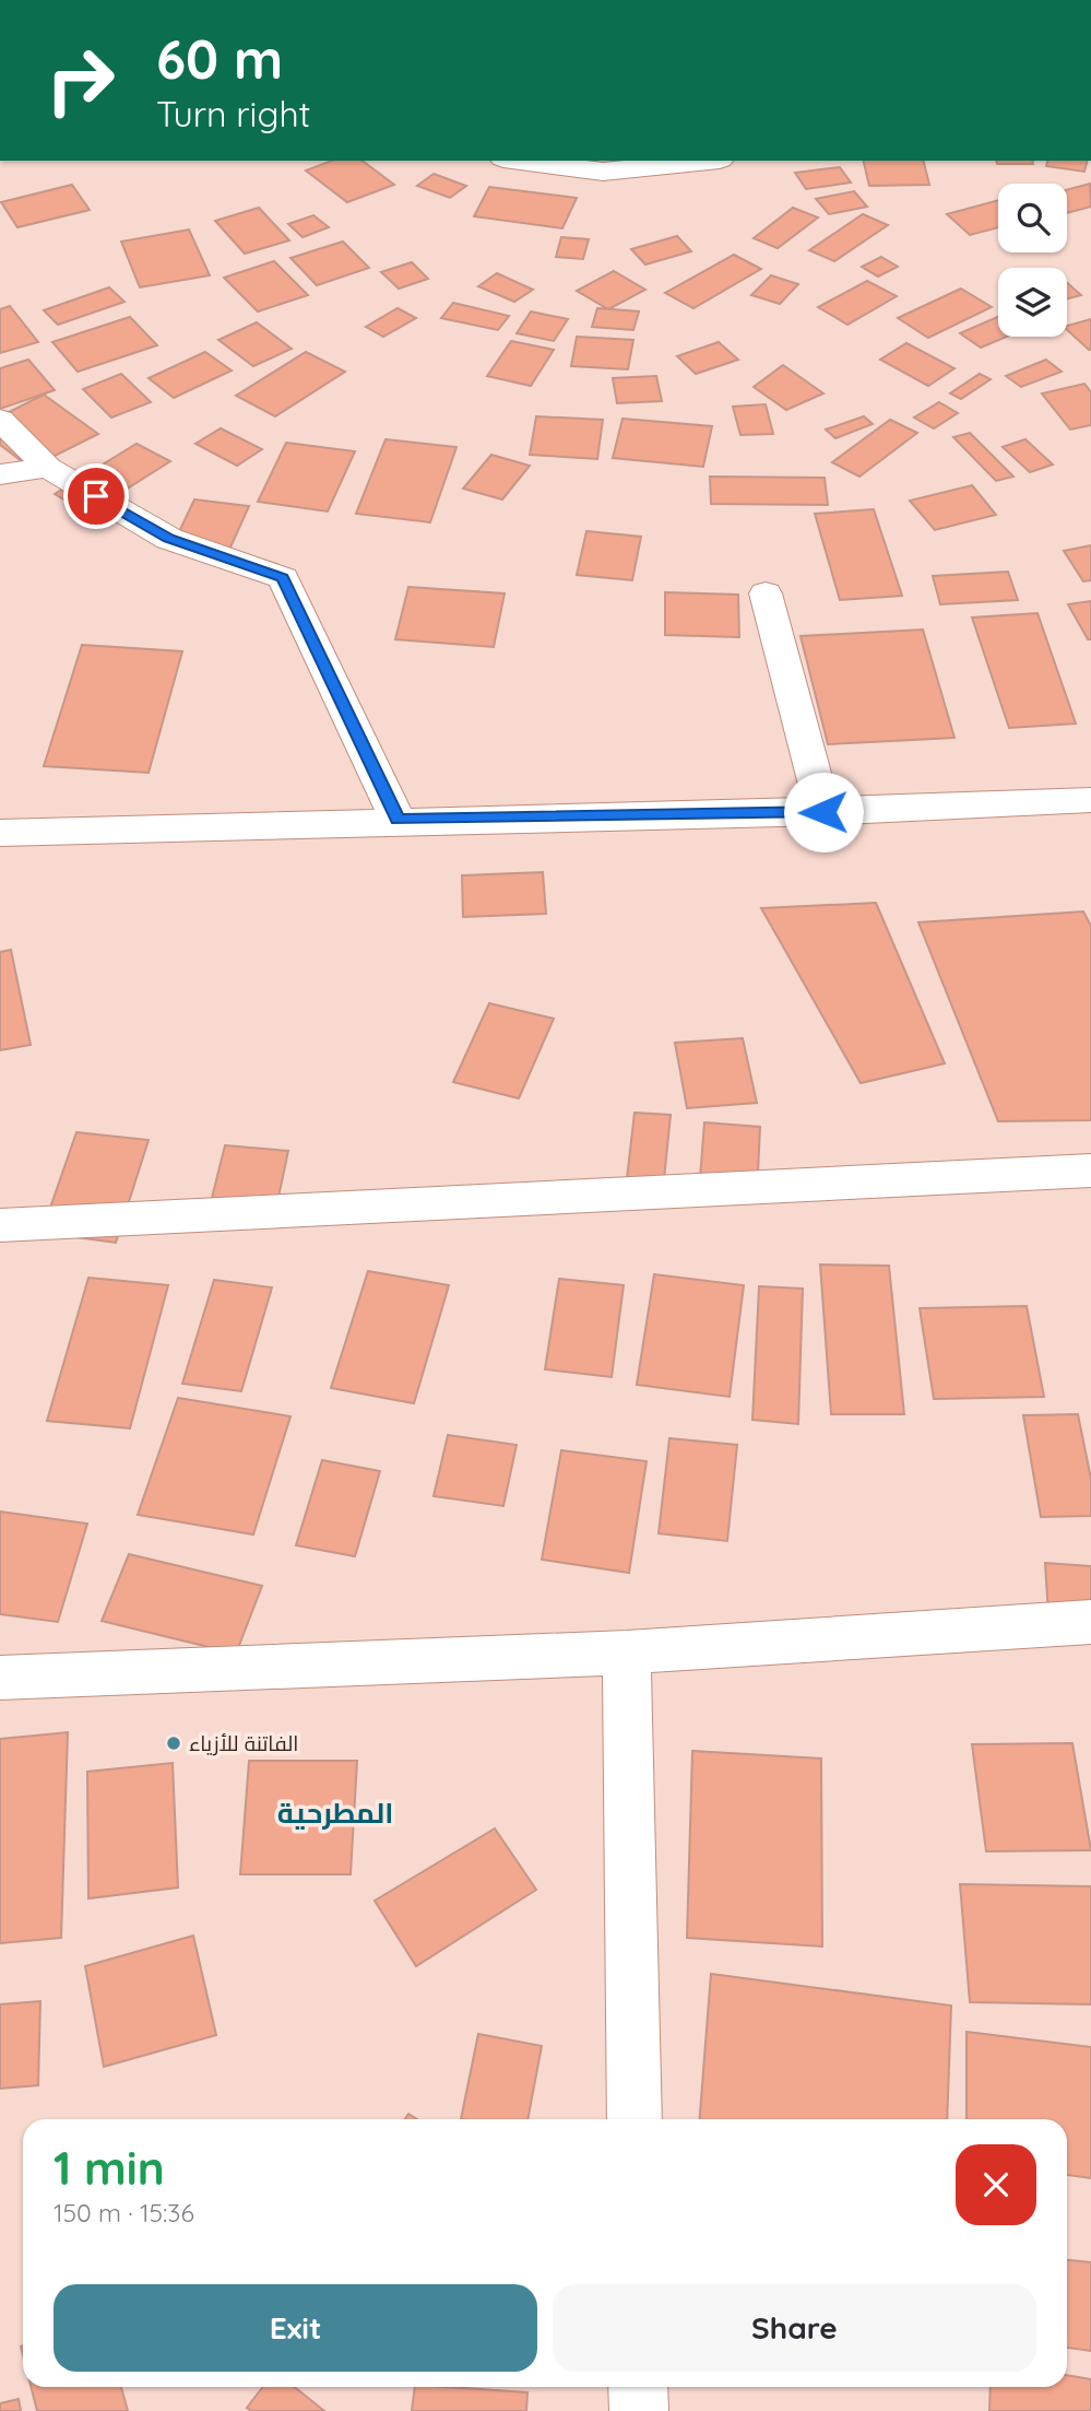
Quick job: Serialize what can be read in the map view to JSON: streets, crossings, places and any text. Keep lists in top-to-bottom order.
{
  "districts": ["المطرحية"],
  "places": ["الفاتنة للأزياء"],
  "page": {
    "turn": ["60 m", "Turn right"],
    "heading": ["1 min", "150 m · 15:36"],
    "buttons": ["Exit", "Share"]
  }
}
